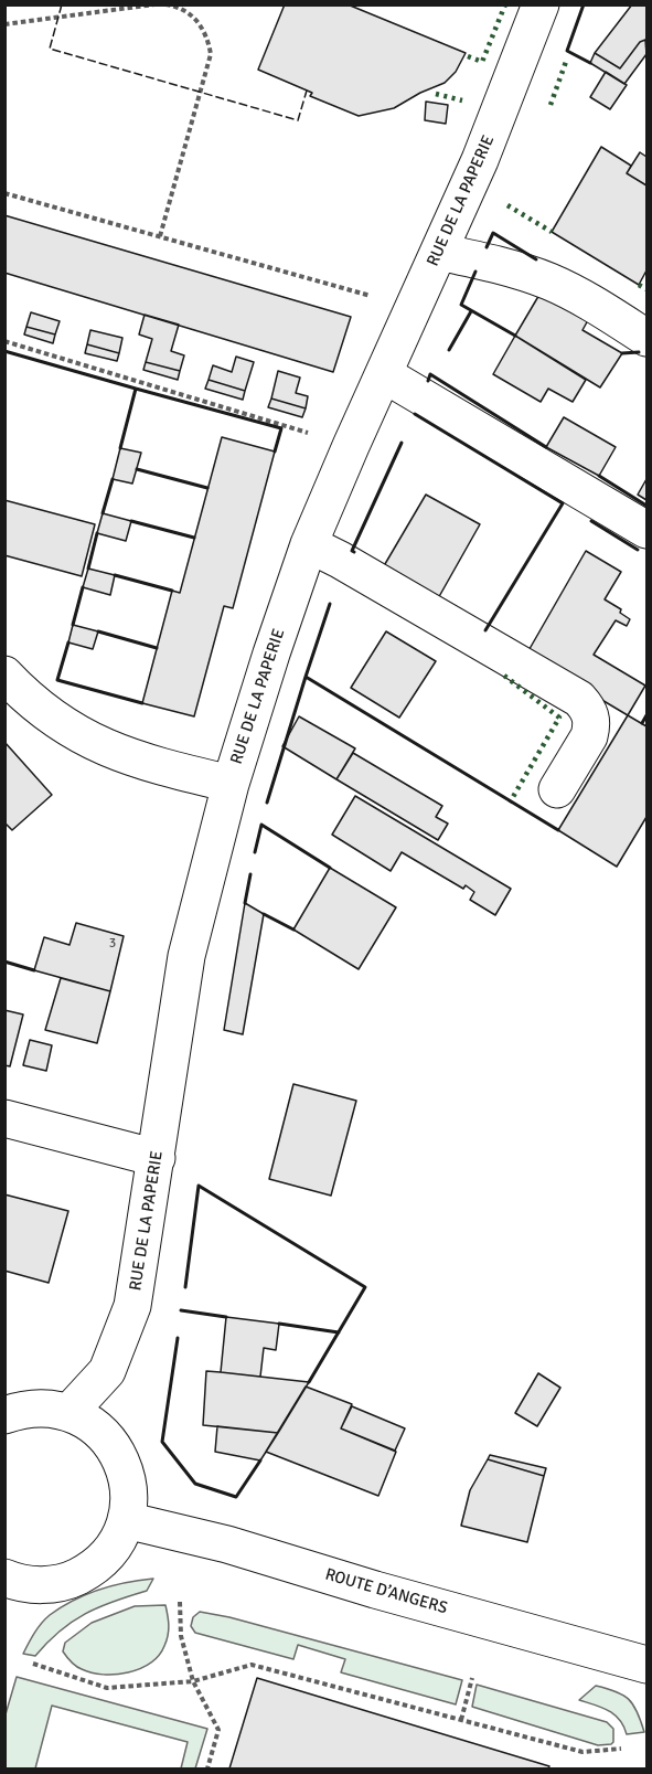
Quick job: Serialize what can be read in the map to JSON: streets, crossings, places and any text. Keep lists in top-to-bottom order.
{
  "streets": {
    "street": ["RUE DE LA PAPERIE", "ROUTE D’ANGERS"]
  },
  "house_numbers": ["3"]
}
